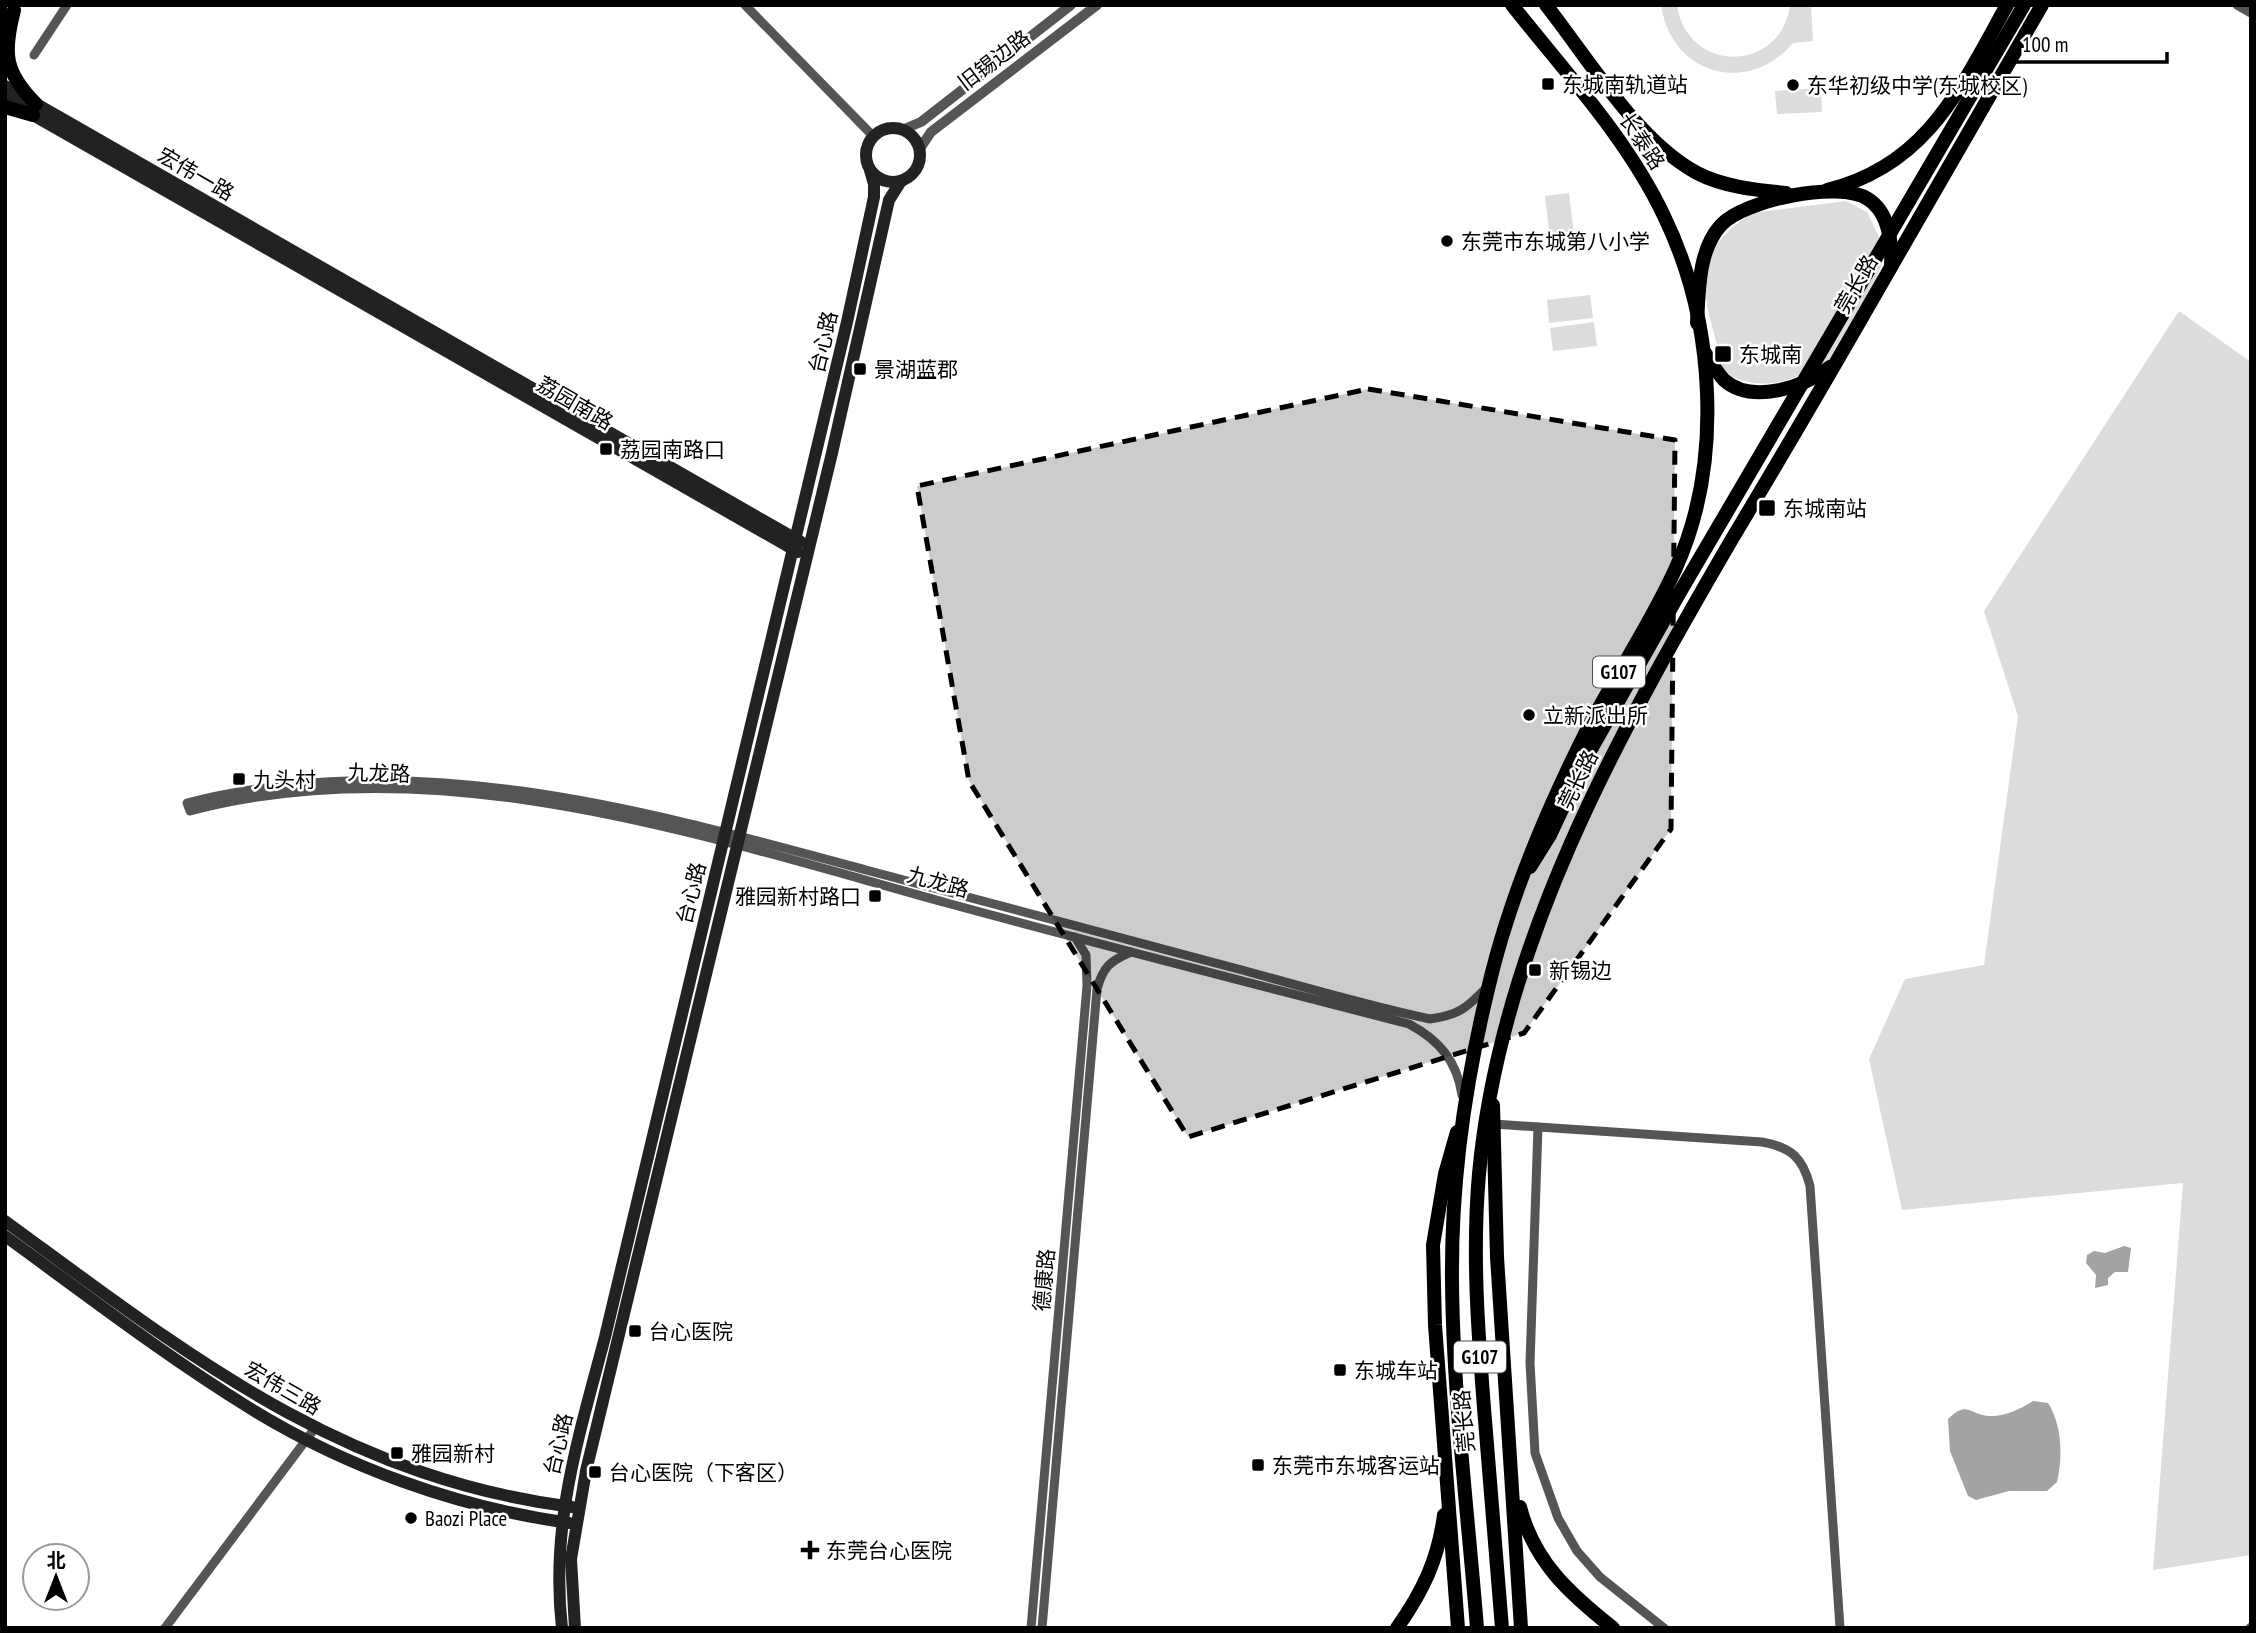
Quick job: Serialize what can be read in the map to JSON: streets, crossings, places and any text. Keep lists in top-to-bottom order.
{
  "streets": {
    "main road": [
      "长泰路",
      "宏伟一路",
      "莞长路",
      "台心路",
      "荔园南路",
      "G107",
      "宏伟三路"
    ],
    "street": ["旧锡边路", "九龙路", "德康路"]
  },
  "crossings": [
    ["旧锡边路", "台心路"],
    ["长泰路", "莞长路"],
    ["宏伟一路", "荔园南路"],
    ["莞长路", "九龙路"],
    ["台心路", "荔园南路"],
    ["台心路", "九龙路"],
    ["台心路", "宏伟三路"],
    ["九龙路", "德康路"]
  ],
  "places": {
    "transit": [
      "东城南轨道站",
      "东城南",
      "景湖蓝郡",
      "荔园南路口",
      "东城南站",
      "九头村",
      "雅园新村路口",
      "新锡边",
      "台心医院",
      "东城车站",
      "雅园新村",
      "东莞市东城客运站",
      "台心医院（下客区）"
    ],
    "other": [
      "东华初级中学(东城校区)",
      "东莞市东城第八小学",
      "立新派出所",
      "Baozi Place"
    ],
    "health": ["东莞台心医院"]
  },
  "scale_bar": "100 m",
  "north": "top"
}
